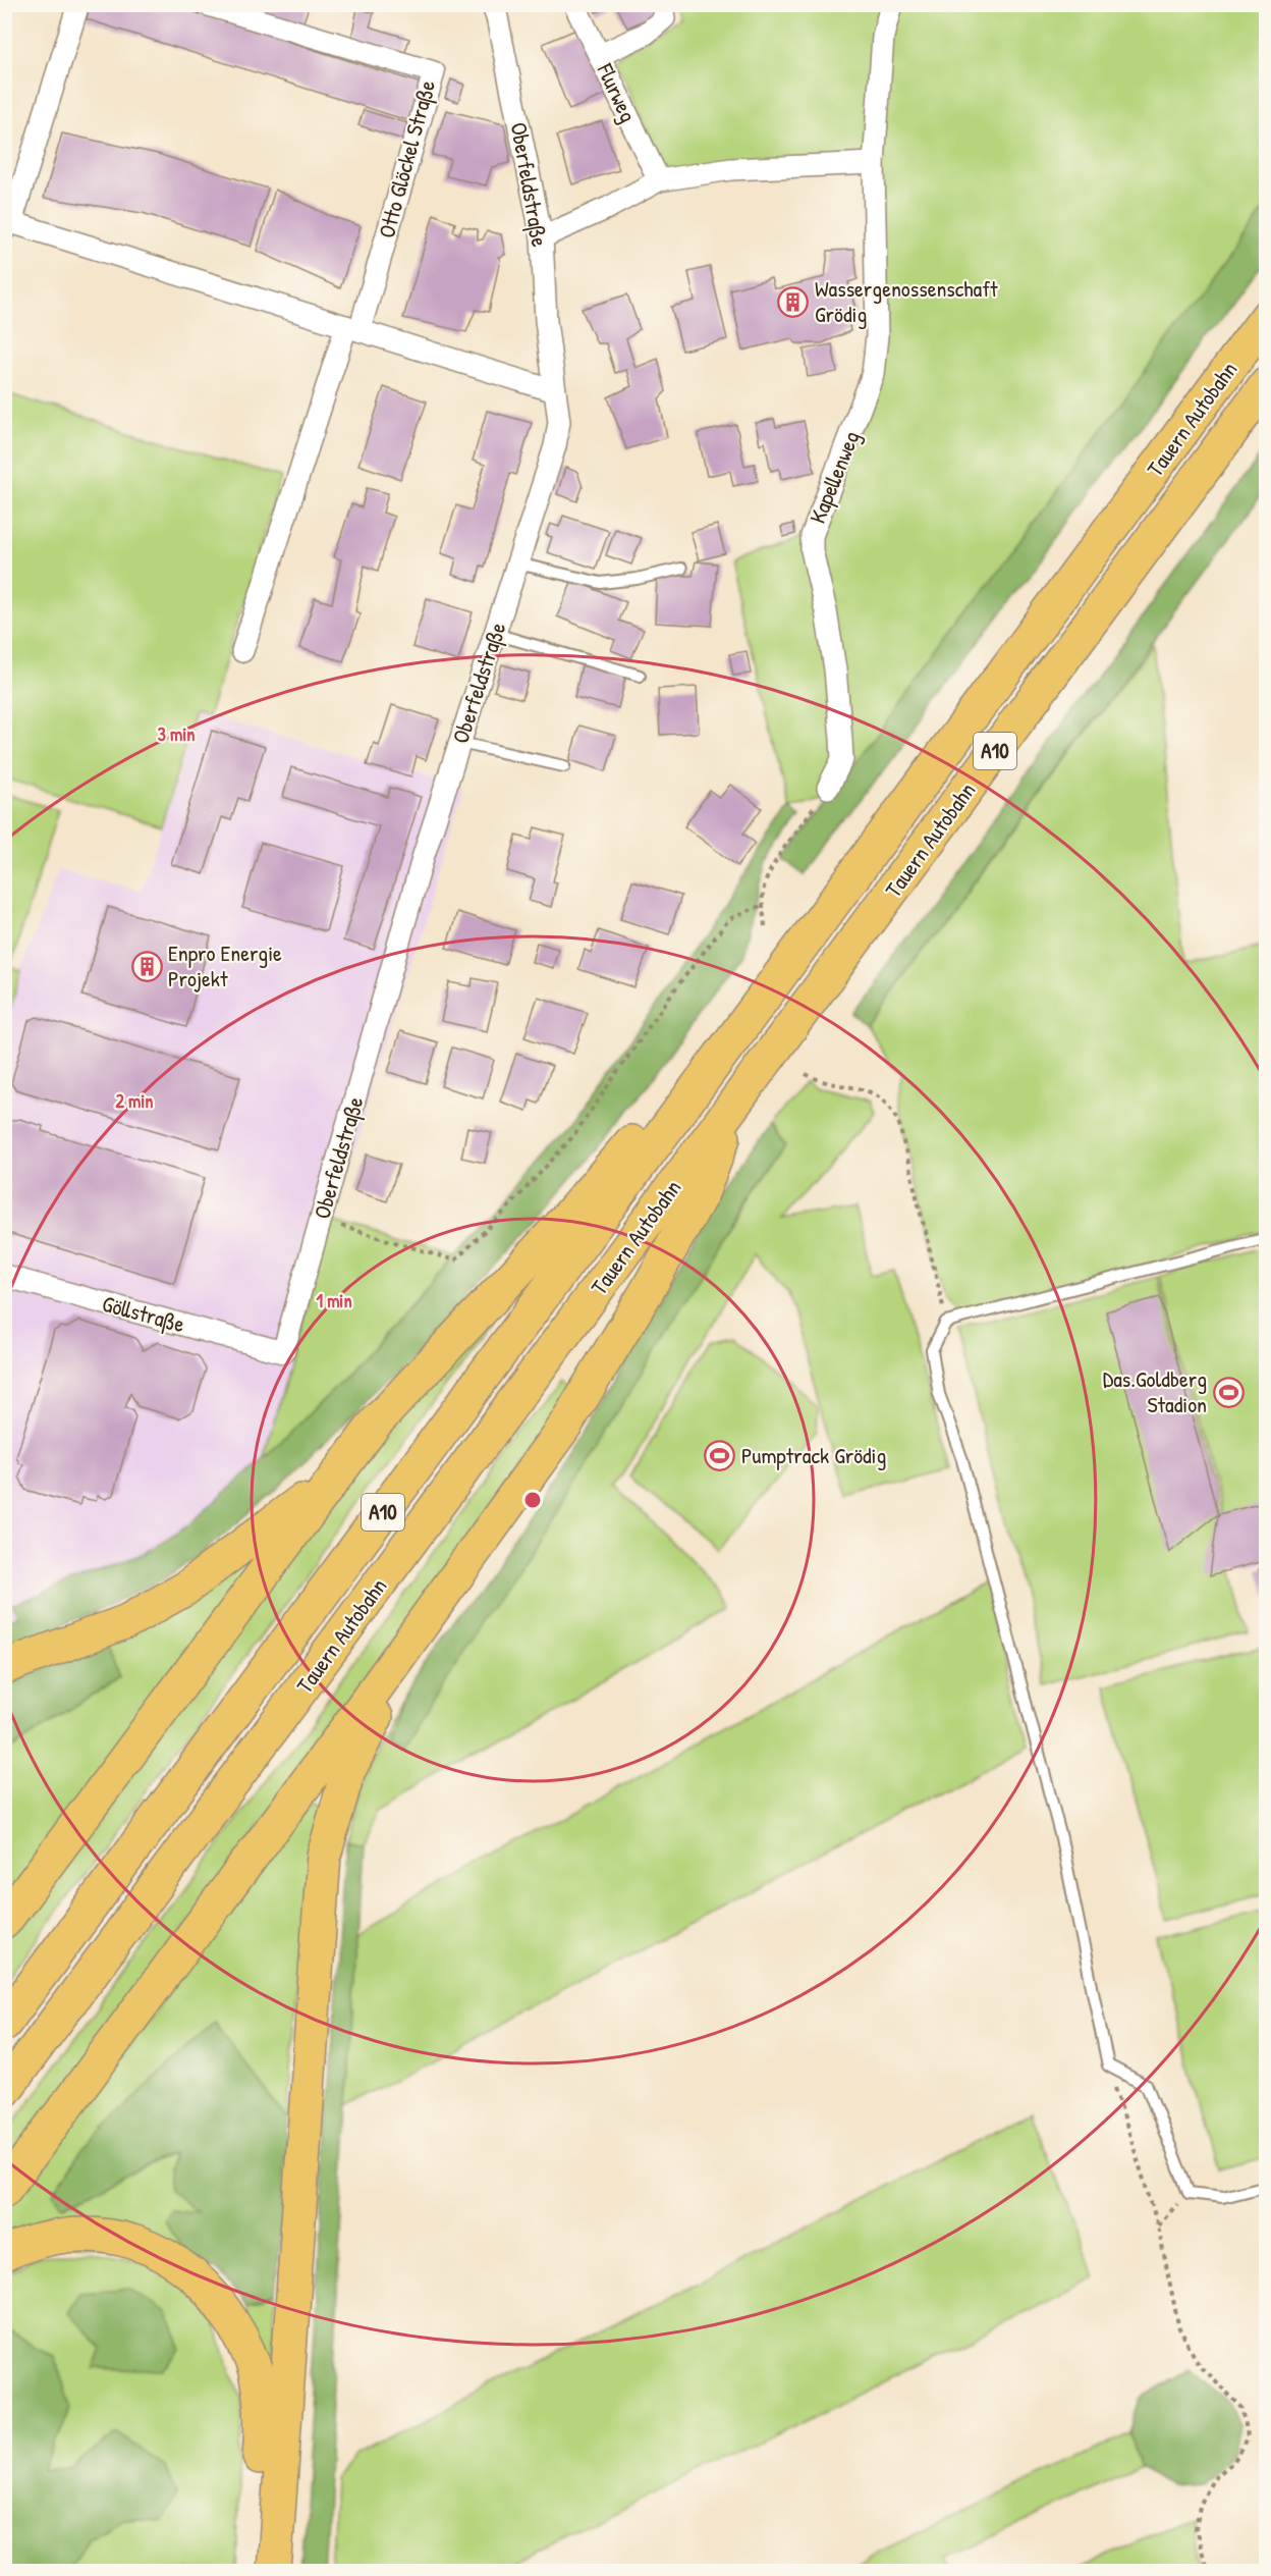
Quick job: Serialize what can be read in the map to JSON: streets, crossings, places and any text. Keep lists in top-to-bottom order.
{
  "streets": {
    "highway": ["Tauern Autobahn", "A10"],
    "street": [
      "Flurweg",
      "Otto Glöckel Straße",
      "Oberfeldstraße",
      "Kapellenweg",
      "Göllstraße"
    ]
  },
  "crossings": [
    ["Oberfeldstraße", "Göllstraße"]
  ],
  "places": {
    "building": ["Wassergenossenschaft Grödig", "Enpro Energie Projekt"],
    "sports": ["Das.Goldberg Stadion", "Pumptrack Grödig"]
  },
  "rings": ["3 min", "2 min", "1 min"]
}
